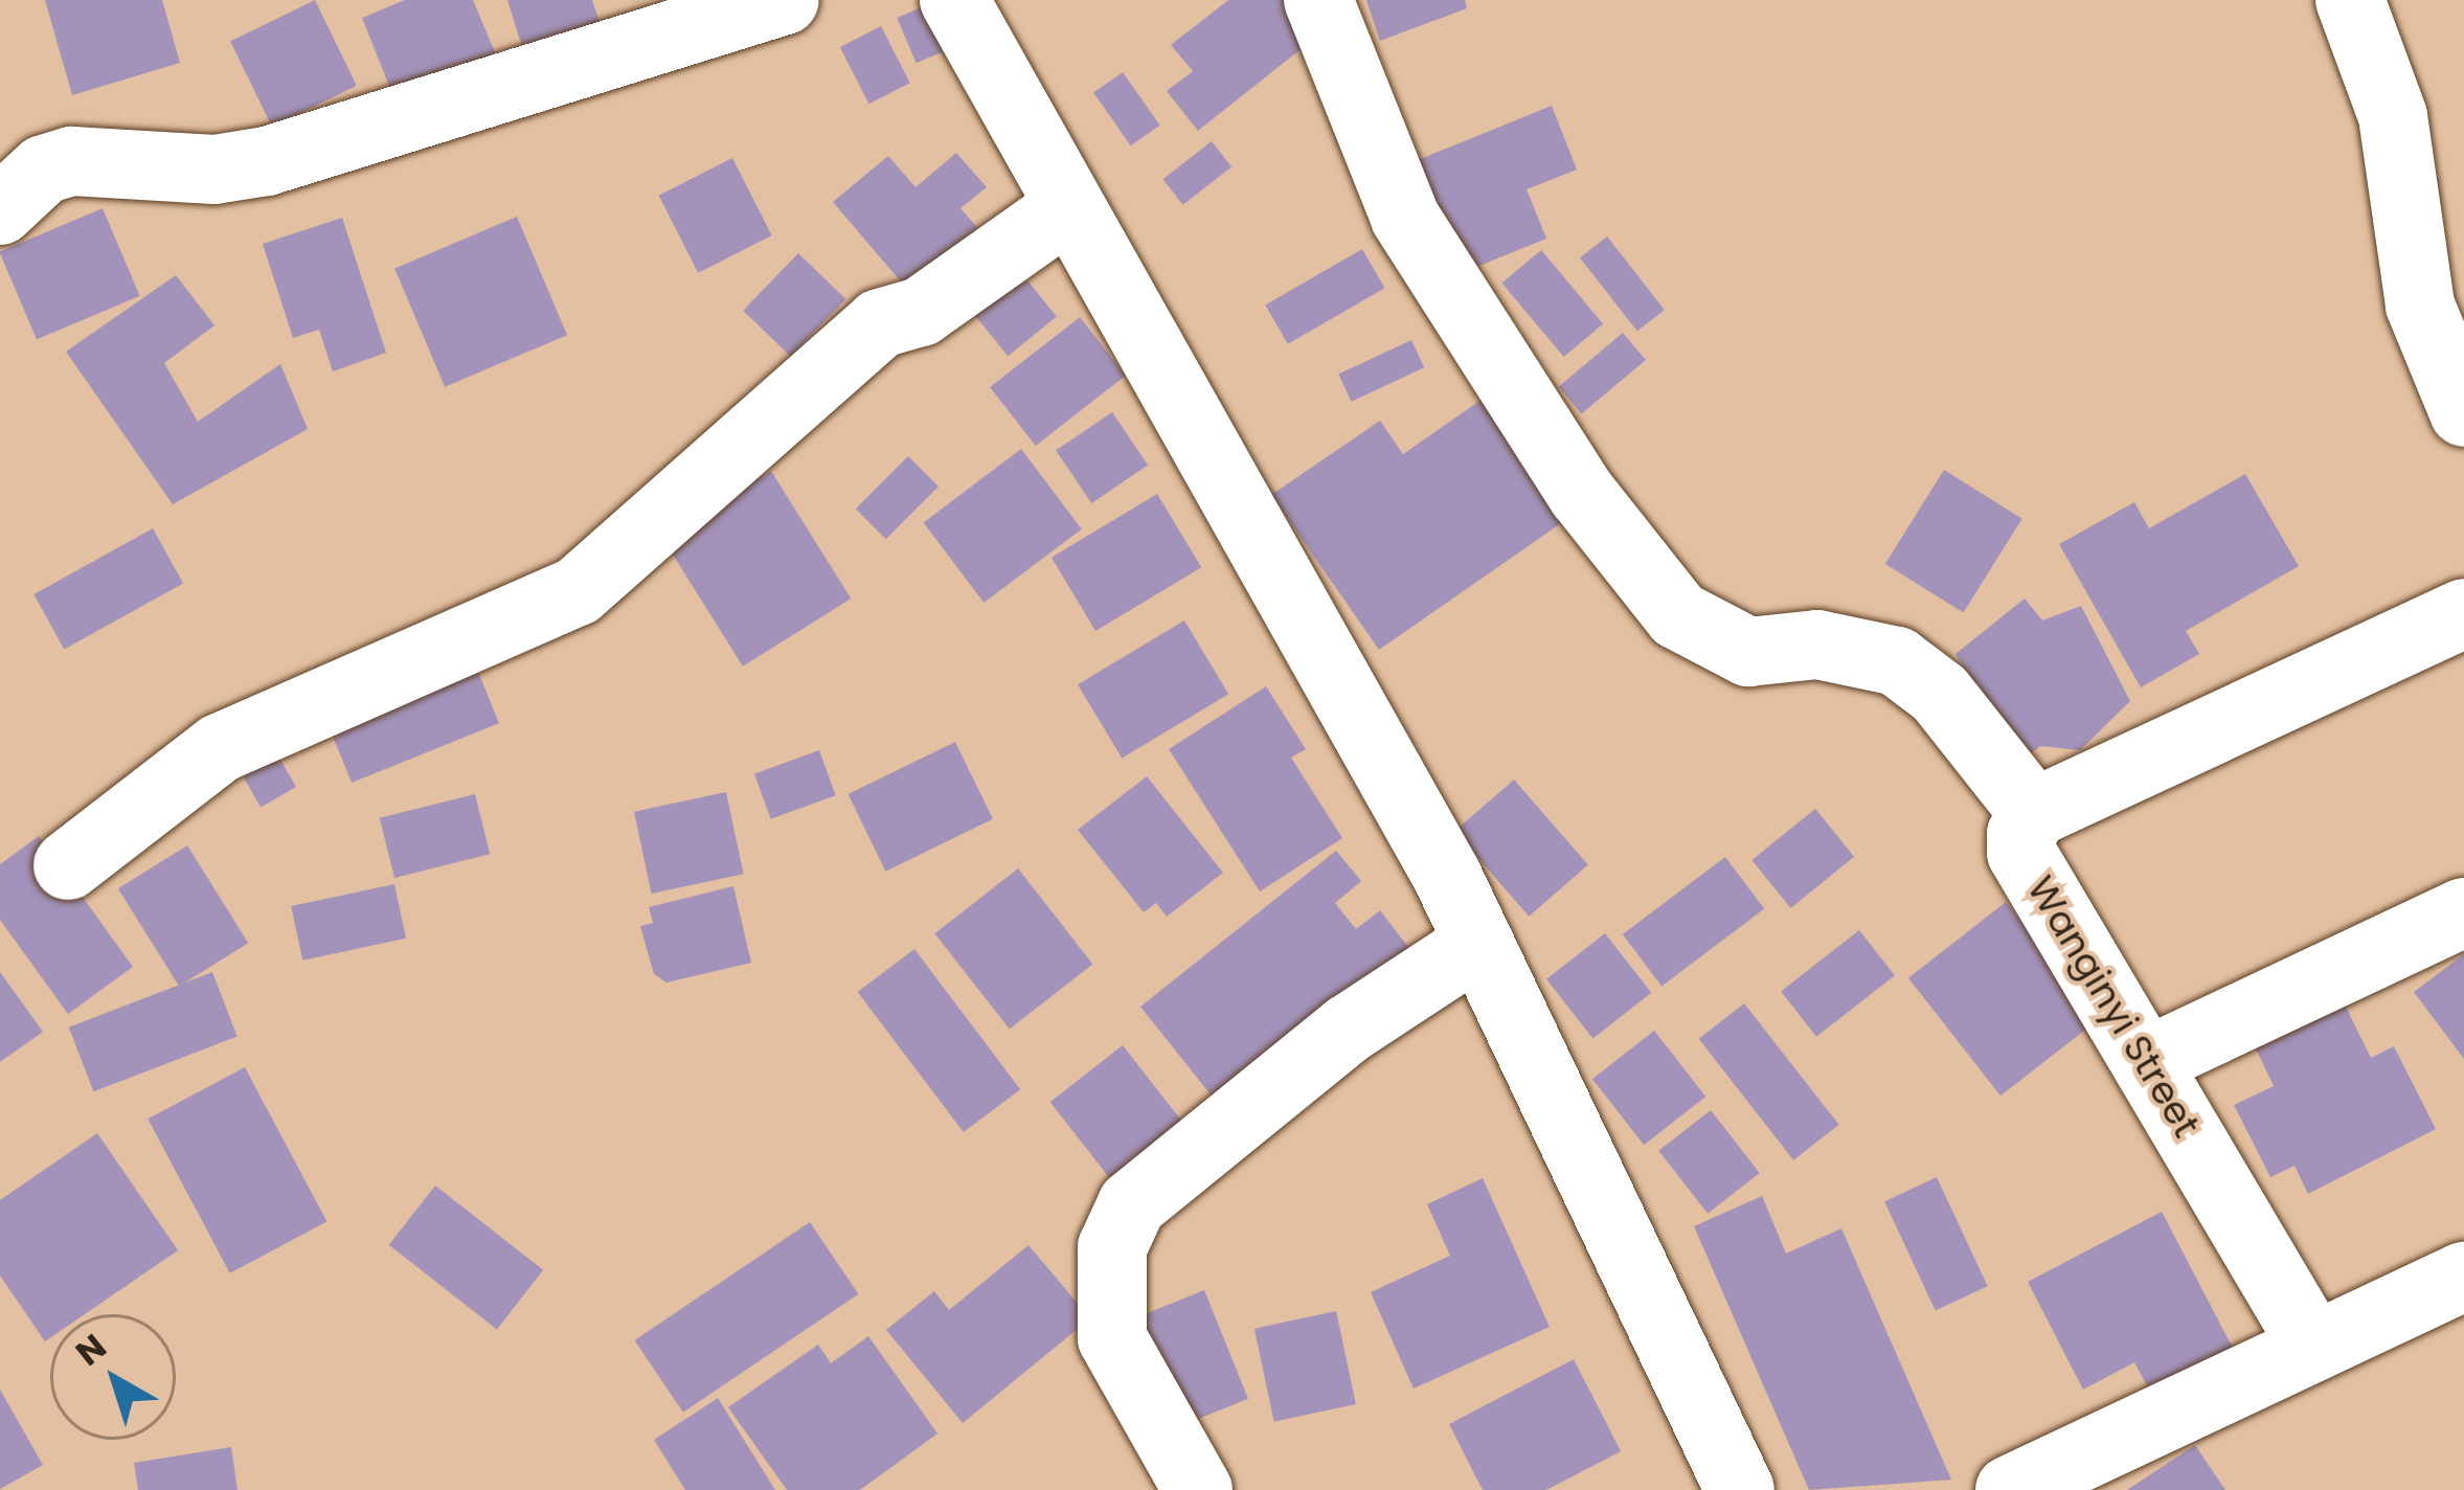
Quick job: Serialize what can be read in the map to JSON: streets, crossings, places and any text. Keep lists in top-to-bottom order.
{
  "streets": {
    "street": ["Wanginyi Street"]
  },
  "north": "top left"
}
